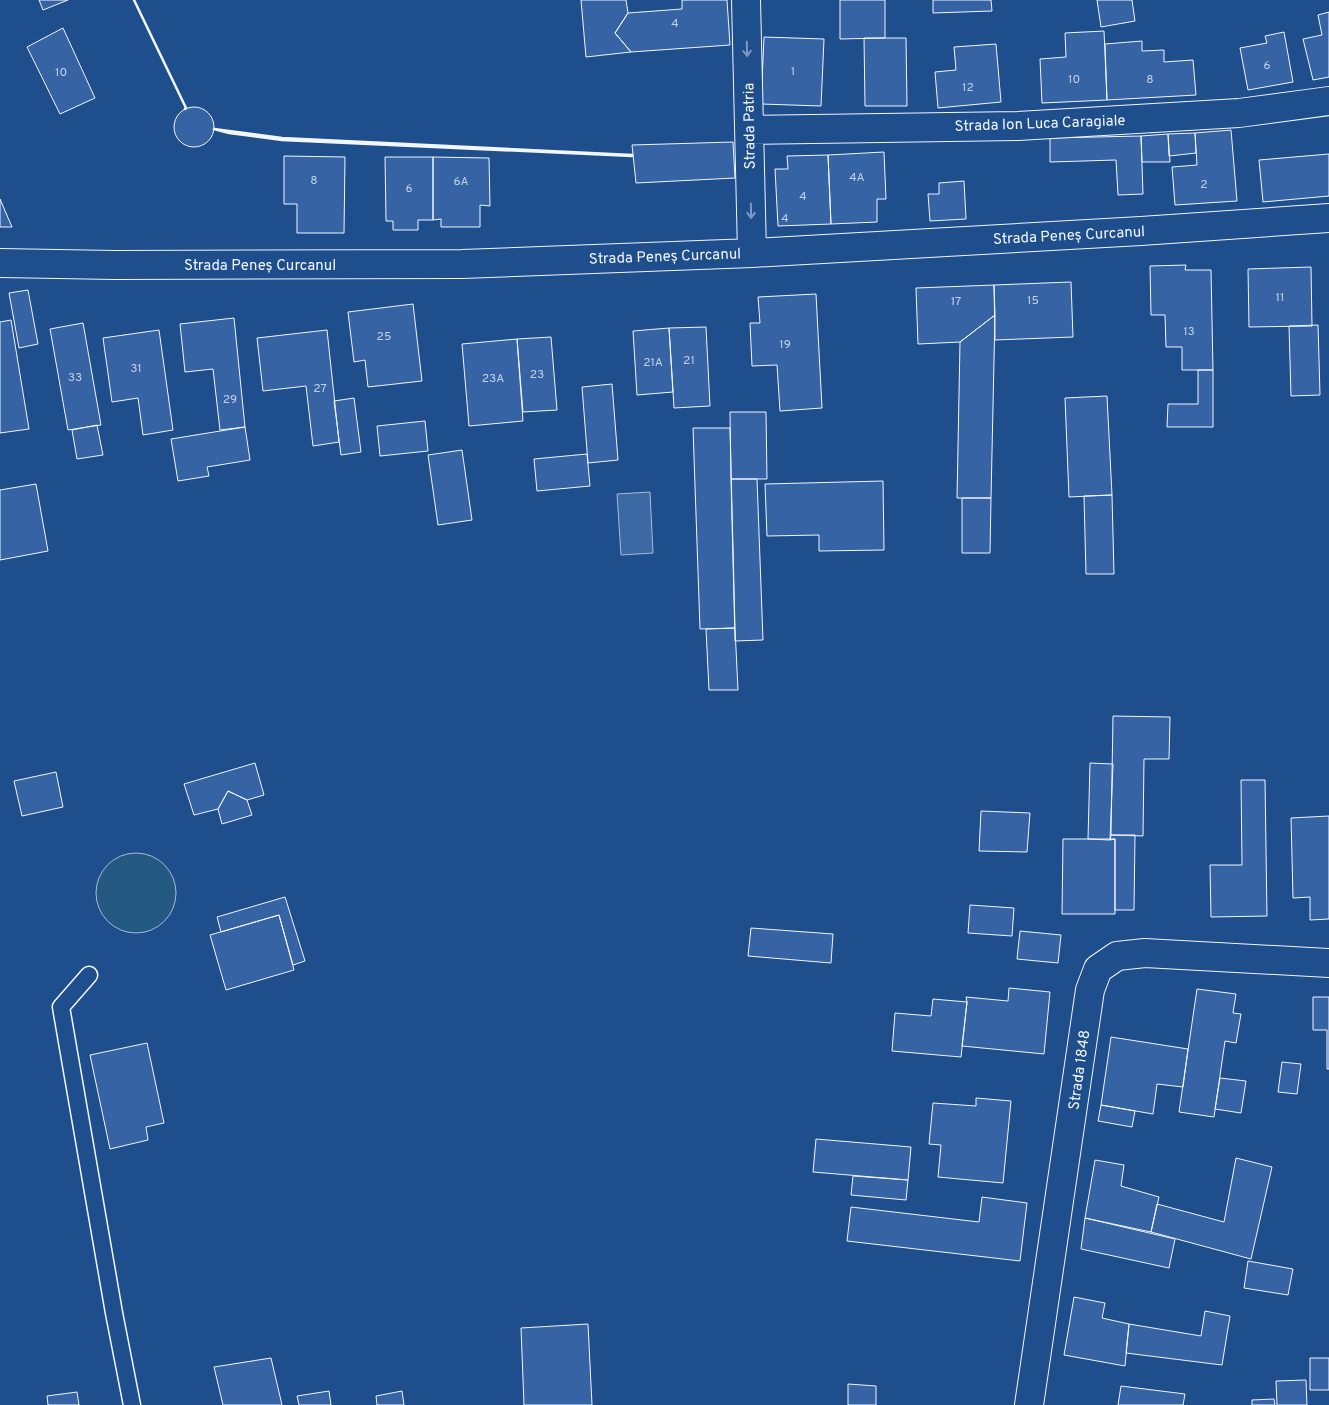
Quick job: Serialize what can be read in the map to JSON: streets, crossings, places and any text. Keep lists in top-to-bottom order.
{
  "streets": {
    "street": [
      "Strada Ion Luca Caragiale",
      "Strada Patria",
      "Strada Peneș Curcanul",
      "Strada 1848"
    ]
  },
  "crossings": [
    ["Strada Ion Luca Caragiale", "Strada Patria"],
    ["Strada Patria", "Strada Peneș Curcanul"]
  ],
  "one_way": ["Strada Patria"],
  "house_numbers": [
    "4",
    "6",
    "1",
    "10",
    "10",
    "8",
    "12",
    "4A",
    "8",
    "6A",
    "2",
    "6",
    "4",
    "4",
    "11",
    "15",
    "17",
    "13",
    "25",
    "19",
    "21",
    "21A",
    "31",
    "23",
    "33",
    "23A",
    "27",
    "29"
  ]
}
